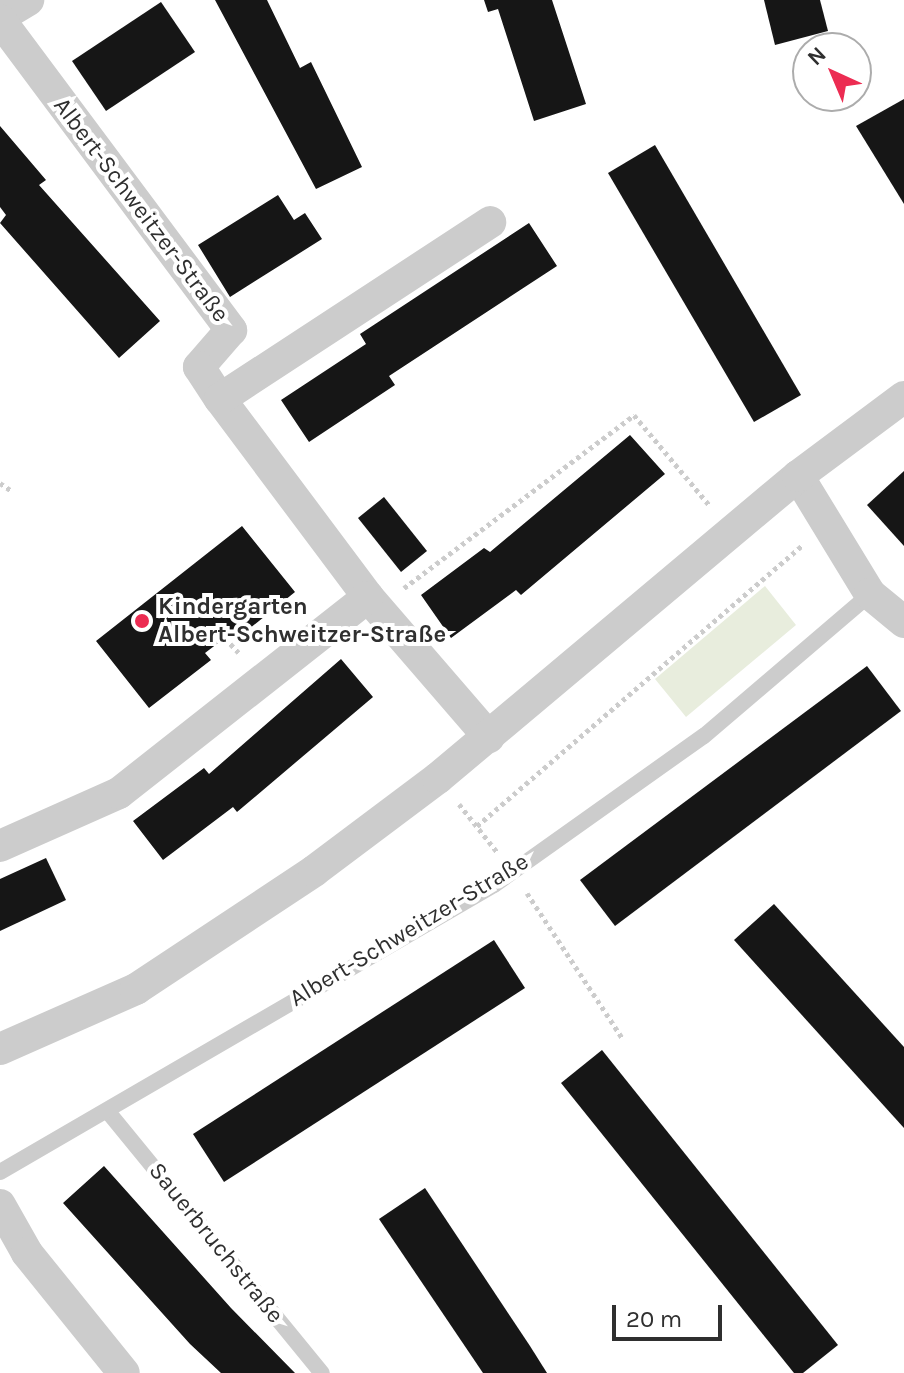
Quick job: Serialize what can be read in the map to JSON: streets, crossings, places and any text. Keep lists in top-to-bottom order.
{
  "streets": {
    "street": ["Albert-Schweitzer-Straße"],
    "lane": ["Sauerbruchstraße"]
  },
  "crossings": [
    ["Albert-Schweitzer-Straße", "Sauerbruchstraße"]
  ],
  "places": ["Kindergarten Albert-Schweitzer-Straße"],
  "scale_bar": "20 m",
  "north": "top left"
}
